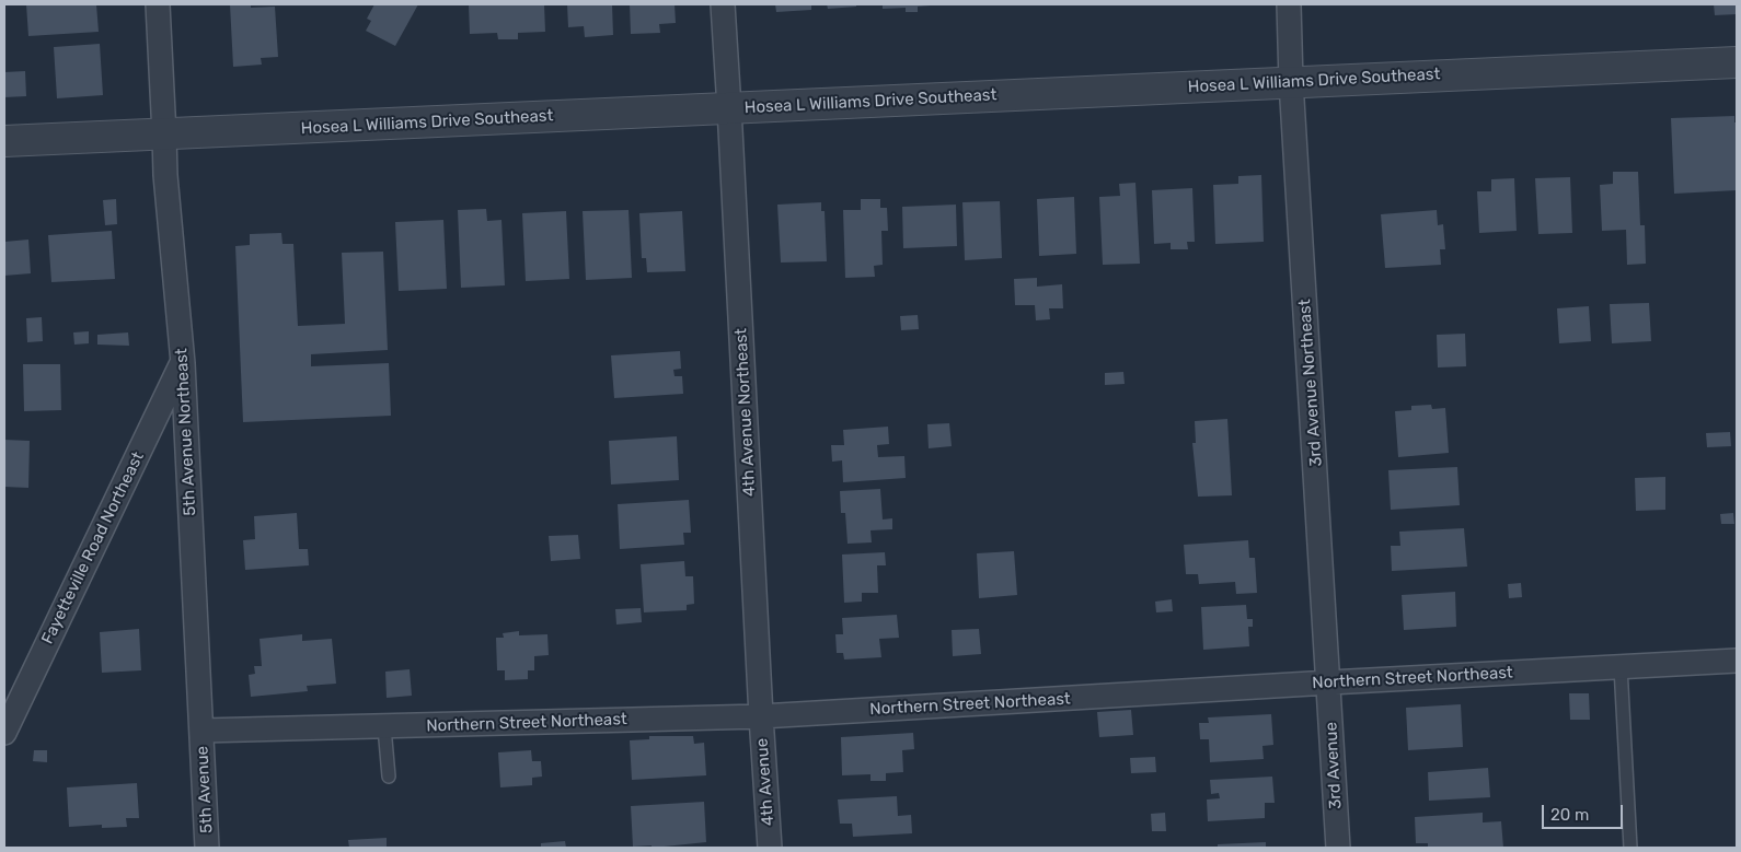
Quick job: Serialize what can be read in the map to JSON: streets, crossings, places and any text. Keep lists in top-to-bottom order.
{
  "streets": {
    "street": [
      "Hosea L Williams Drive Southeast",
      "3rd Avenue Northeast",
      "4th Avenue Northeast",
      "5th Avenue Northeast",
      "Fayetteville Road Northeast",
      "Northern Street Northeast",
      "3rd Avenue",
      "4th Avenue",
      "5th Avenue"
    ]
  },
  "crossings": [
    ["Hosea L Williams Drive Southeast", "3rd Avenue Northeast"],
    ["Hosea L Williams Drive Southeast", "4th Avenue Northeast"],
    ["Hosea L Williams Drive Southeast", "5th Avenue Northeast"],
    ["3rd Avenue Northeast", "Northern Street Northeast"],
    ["3rd Avenue Northeast", "3rd Avenue"],
    ["4th Avenue Northeast", "Northern Street Northeast"],
    ["4th Avenue Northeast", "4th Avenue"],
    ["5th Avenue Northeast", "Fayetteville Road Northeast"],
    ["5th Avenue Northeast", "Northern Street Northeast"],
    ["5th Avenue Northeast", "5th Avenue"],
    ["Northern Street Northeast", "3rd Avenue"],
    ["Northern Street Northeast", "4th Avenue"],
    ["Northern Street Northeast", "5th Avenue"]
  ],
  "scale_bar": "20 m"
}
